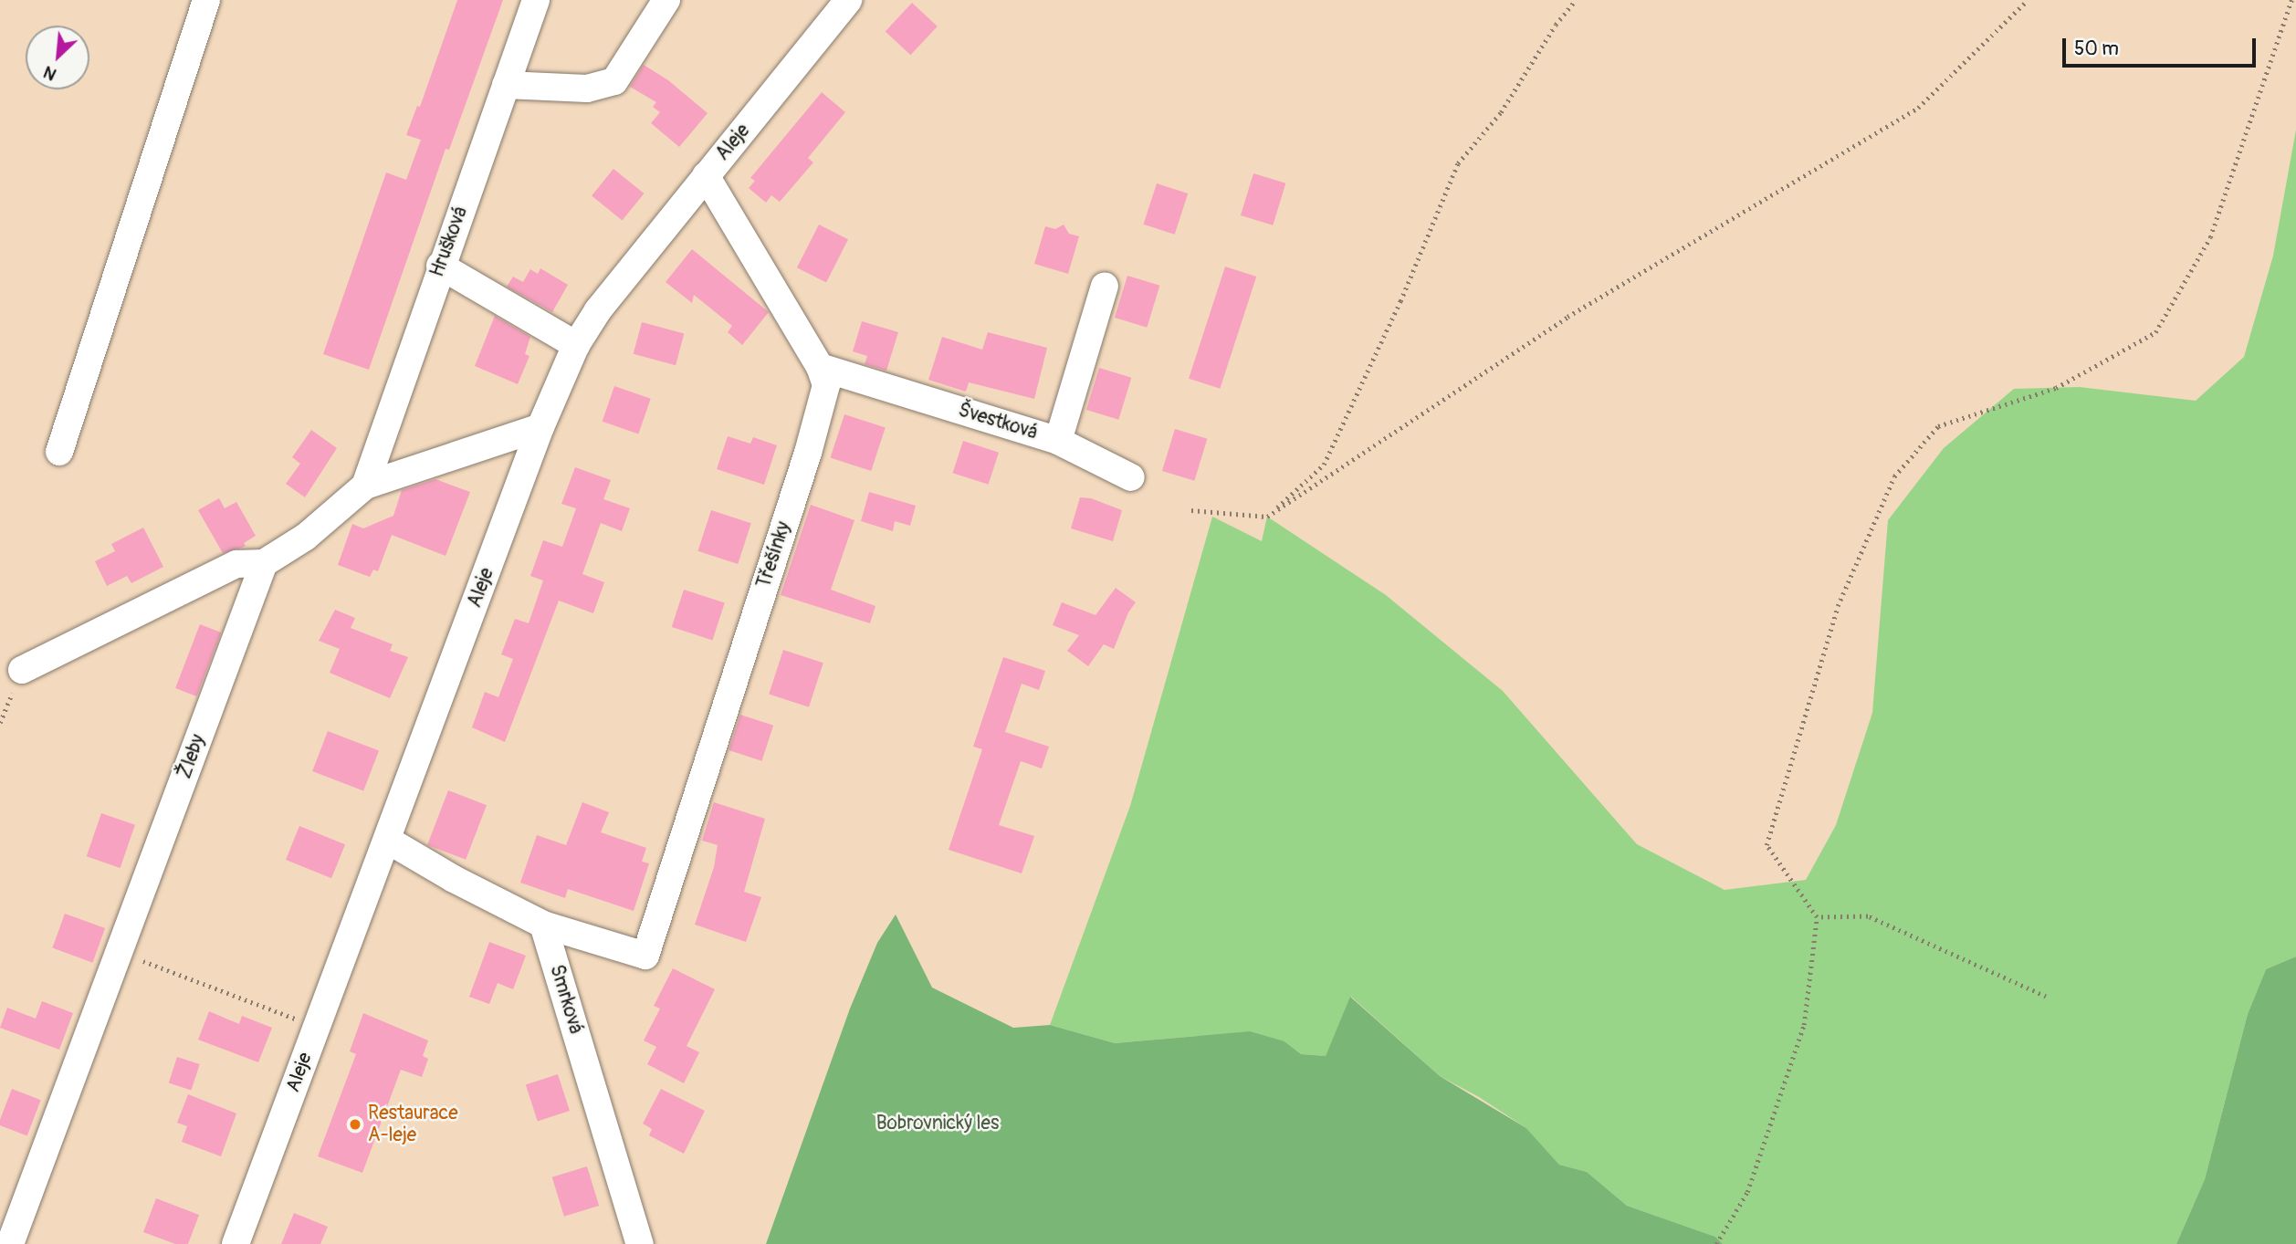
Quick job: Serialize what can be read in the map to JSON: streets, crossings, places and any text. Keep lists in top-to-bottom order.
{
  "streets": {
    "street": [
      "Aleje",
      "Hrušková",
      "Švestková",
      "Třešínky",
      "Žleby",
      "Smrková"
    ]
  },
  "crossings": [
    ["Aleje", "Třešínky"],
    ["Švestková", "Třešínky"],
    ["Třešínky", "Smrková"]
  ],
  "parks": ["Bobrovnický les"],
  "places": ["Restaurace A-leje"],
  "scale_bar": "50 m",
  "north": "bottom left"
}
